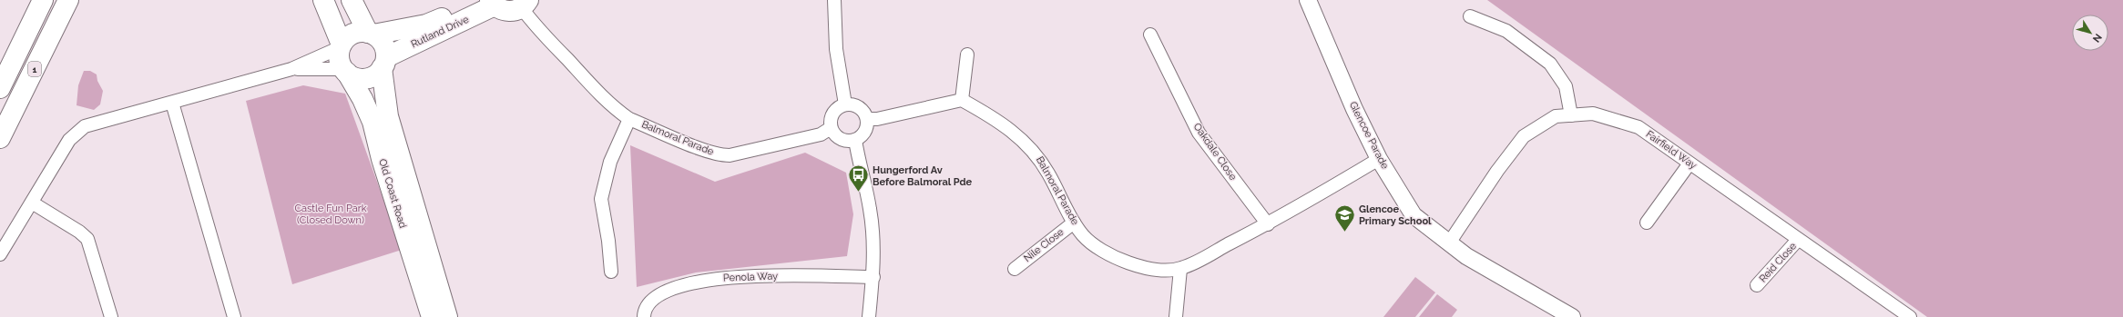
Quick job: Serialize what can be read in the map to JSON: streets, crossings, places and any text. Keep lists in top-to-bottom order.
{
  "streets": {
    "main road": ["Rutland Drive", "1", "Old Coast Road"],
    "street": [
      "Glencoe Parade",
      "Balmoral Parade",
      "Fairfield Way",
      "Oakdale Close",
      "Nile Close",
      "Reid Close",
      "Penola Way"
    ]
  },
  "crossings": [
    ["Rutland Drive", "Old Coast Road"],
    ["Glencoe Parade", "Balmoral Parade"],
    ["Glencoe Parade", "Fairfield Way"],
    ["Balmoral Parade", "Oakdale Close"],
    ["Balmoral Parade", "Nile Close"],
    ["Fairfield Way", "Reid Close"]
  ],
  "parks": ["Castle Fun Park (Closed Down)"],
  "places": {
    "bus stop": ["Hungerford Av Before Balmoral Pde"],
    "school or university": ["Glencoe Primary School"]
  },
  "north": "bottom right"
}
